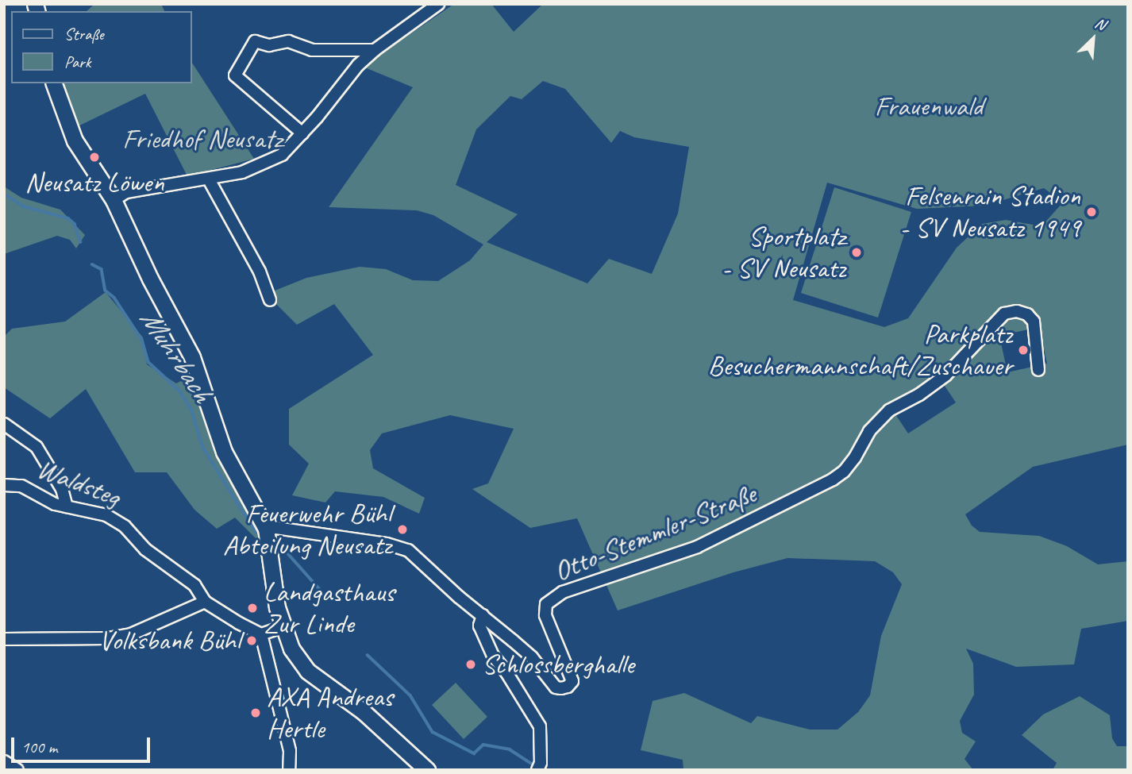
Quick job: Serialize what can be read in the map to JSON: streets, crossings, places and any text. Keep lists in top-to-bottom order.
{
  "streets": {
    "street": ["Waldsteg", "Otto-Stemmler-Straße"]
  },
  "water": ["Muhrbach"],
  "parks": ["Frauenwald", "Friedhof Neusatz"],
  "places": [
    "Neusatz Löwen",
    "Felsenrain Stadion - SV Neusatz 1949",
    "Sportplatz - SV Neusatz",
    "Parkplatz Besuchermannschaft/Zuschauer",
    "Feuerwehr Bühl Abteilung Neusatz",
    "Landgasthaus Zur Linde",
    "Volksbank Bühl",
    "Schlossberghalle",
    "AXA Andreas Hertle"
  ],
  "legend": ["Straße", "Park"],
  "scale_bar": "100 m",
  "north": "top right"
}
